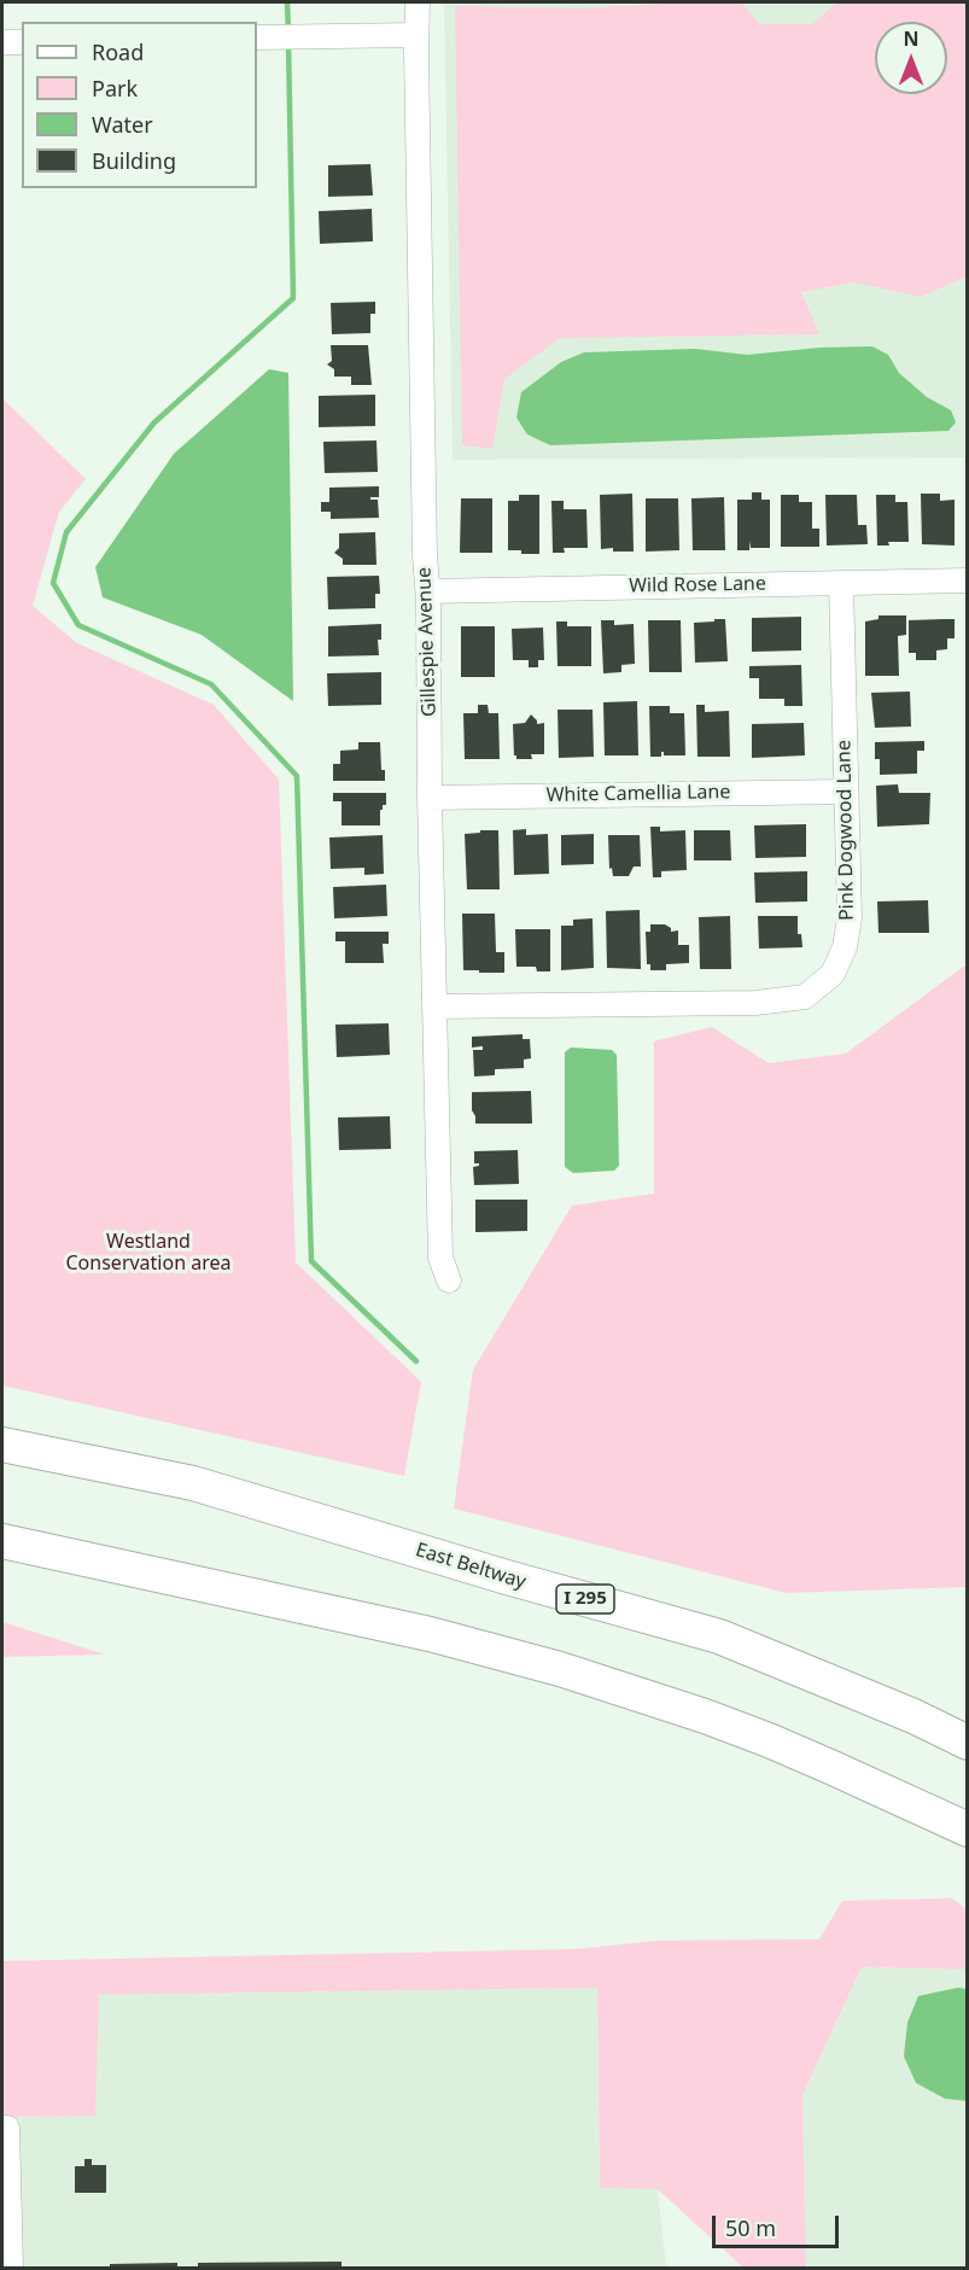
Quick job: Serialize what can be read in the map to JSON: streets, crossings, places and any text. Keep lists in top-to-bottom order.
{
  "streets": {
    "highway": ["East Beltway", "I 295"],
    "street": [
      "Wild Rose Lane",
      "Gillespie Avenue",
      "White Camellia Lane",
      "Pink Dogwood Lane"
    ]
  },
  "crossings": [
    ["Wild Rose Lane", "Gillespie Avenue"],
    ["Wild Rose Lane", "Pink Dogwood Lane"],
    ["Gillespie Avenue", "White Camellia Lane"],
    ["Gillespie Avenue", "Pink Dogwood Lane"],
    ["White Camellia Lane", "Pink Dogwood Lane"]
  ],
  "parks": ["Westland Conservation area"],
  "legend": [
    "Road",
    "Park",
    "Water",
    "Building"
  ],
  "scale_bar": "50 m",
  "north": "top"
}
